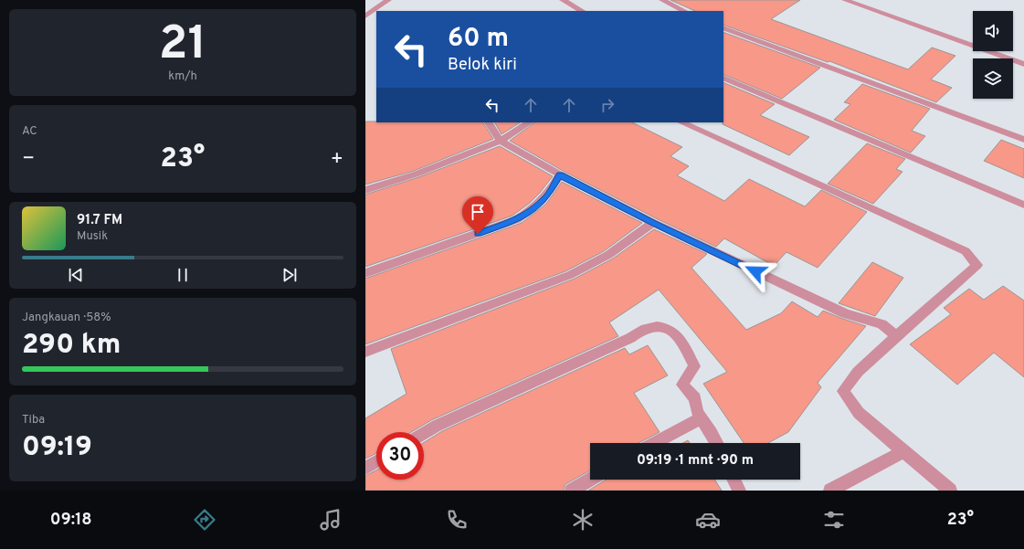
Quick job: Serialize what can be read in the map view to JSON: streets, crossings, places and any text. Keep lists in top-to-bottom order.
{
  "page": {
    "tile": [
      ["21", "km/h"],
      "AC",
      ["Jangkauan · 58%", "290 km"],
      ["Tiba", "09:19"]
    ],
    "turn": ["60 m", "Belok kiri"],
    "heat": ["−", "23°", "+"],
    "song": ["91.7 FM", "Musik"],
    "limit": "30",
    "trip": "09:19 · 1 mnt · 90 m",
    "tabs": ["09:18", "23°"]
  }
}
